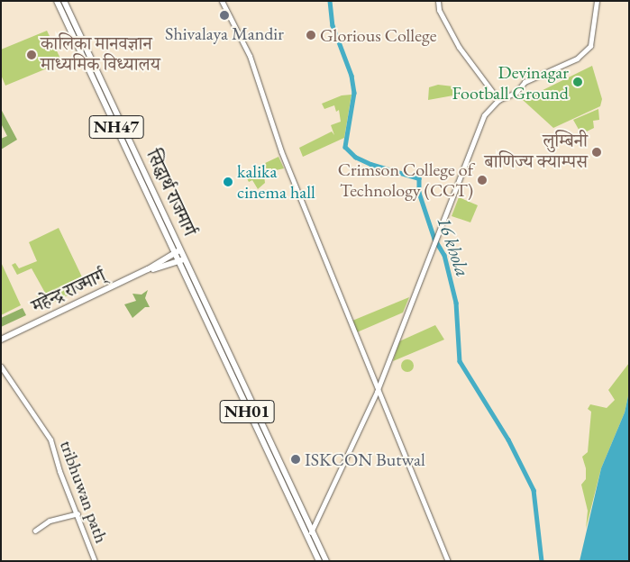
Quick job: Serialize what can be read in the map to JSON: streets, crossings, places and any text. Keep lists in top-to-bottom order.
{
  "streets": {
    "highway": [
      "NH47",
      "सिद्धार्थ राजमार्ग",
      "महेन्द्र राज्मार्ग्",
      "NH01"
    ],
    "street": ["tribhuwan path"]
  },
  "crossings": [
    ["NH47", "सिद्धार्थ राजमार्ग"],
    ["NH47", "महेन्द्र राज्मार्ग्"],
    ["NH47", "NH01"],
    ["सिद्धार्थ राजमार्ग", "महेन्द्र राज्मार्ग्"],
    ["सिद्धार्थ राजमार्ग", "NH01"],
    ["महेन्द्र राज्मार्ग्", "NH01"]
  ],
  "water": ["16 khola"],
  "places": [
    "Shivalaya Mandir",
    "Glorious College",
    "कालिका मानवज्ञान माध्यमिक विध्यालय",
    "Devinagar Football Ground",
    "लुम्बिनी बाणिज्य क्याम्पस",
    "Crimson College of Technology (CCT)",
    "kalika cinema hall",
    "ISKCON Butwal"
  ]
}
